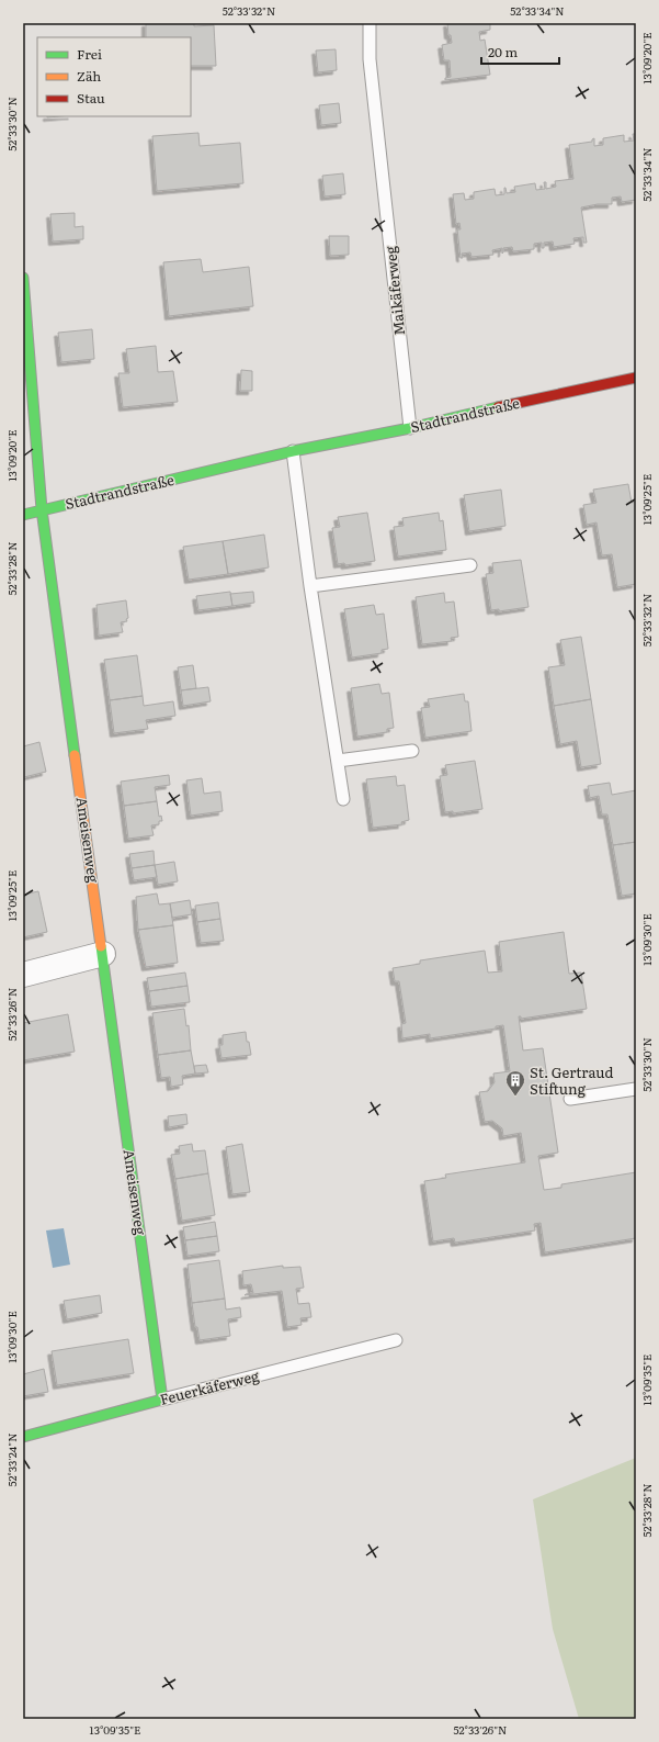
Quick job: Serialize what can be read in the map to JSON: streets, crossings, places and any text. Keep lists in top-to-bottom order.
{
  "streets": {
    "street": ["Stadtrandstraße", "Ameisenweg", "Feuerkäferweg"],
    "lane": ["Maikäferweg"]
  },
  "crossings": [
    ["Maikäferweg", "Stadtrandstraße"],
    ["Stadtrandstraße", "Ameisenweg"],
    ["Ameisenweg", "Feuerkäferweg"]
  ],
  "places": {
    "building": ["St. Gertraud Stiftung"]
  },
  "legend": ["Frei", "Zäh", "Stau"],
  "scale_bar": "20 m",
  "coordinates": [
    "52°33'32\"N",
    "52°33'34\"N",
    "13°09'20\"E",
    "52°33'30\"N",
    "13°09'25\"E",
    "52°33'28\"N",
    "13°09'30\"E",
    "52°33'26\"N",
    "13°09'35\"E",
    "52°33'24\"N"
  ]
}
